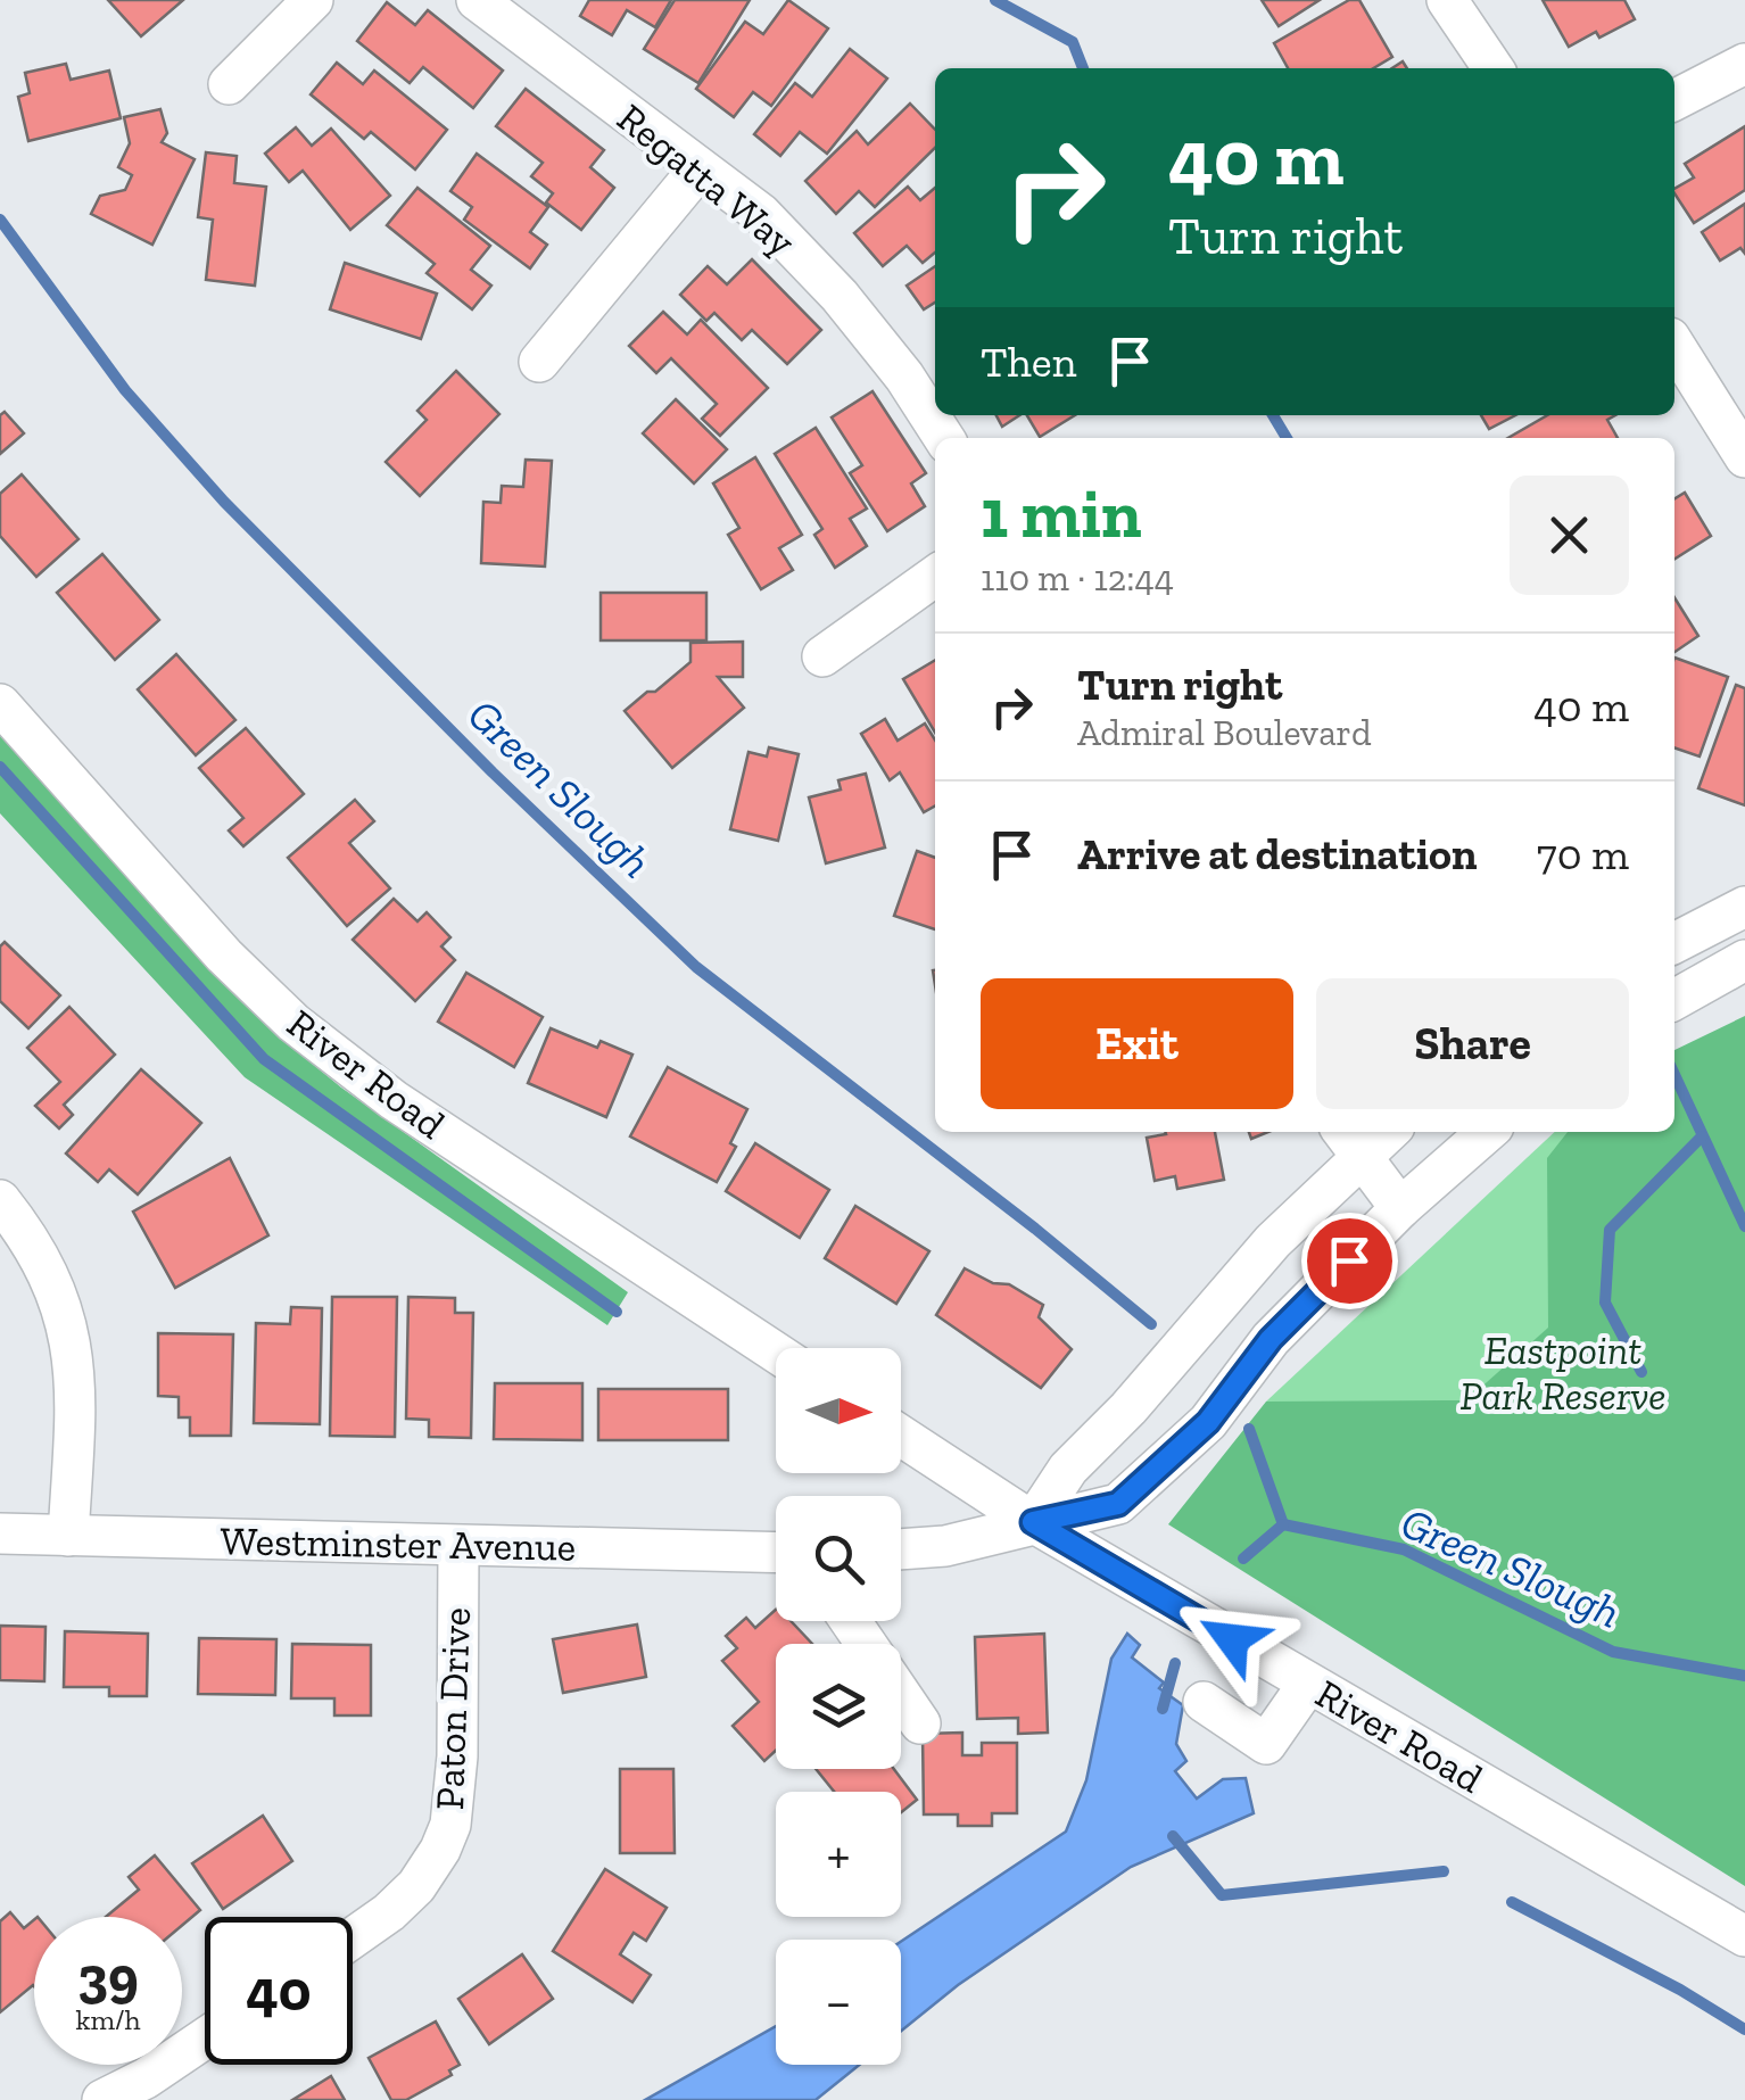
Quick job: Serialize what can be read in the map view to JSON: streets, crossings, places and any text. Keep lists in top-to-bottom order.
{
  "streets": {
    "street": [
      "Regatta Way",
      "River Road",
      "Westminster Avenue",
      "Paton Drive"
    ]
  },
  "crossings": [
    ["Westminster Avenue", "Paton Drive"]
  ],
  "water": ["Green Slough"],
  "parks": ["Eastpoint Park Reserve"],
  "north": "right",
  "page": {
    "turn": ["40 m", "Turn right"],
    "then": "Then",
    "heading": ["1 min", "110 m · 12:44"],
    "list": [
      {
        "name": "Turn right",
        "note": "Admiral Boulevard",
        "value": "40 m"
      },
      {
        "name": "Arrive at destination",
        "value": "70 m"
      }
    ],
    "buttons": ["Exit", "Share"],
    "map_buttons": ["+", "−"],
    "speed": "39 km/h",
    "limit": "40"
  }
}
